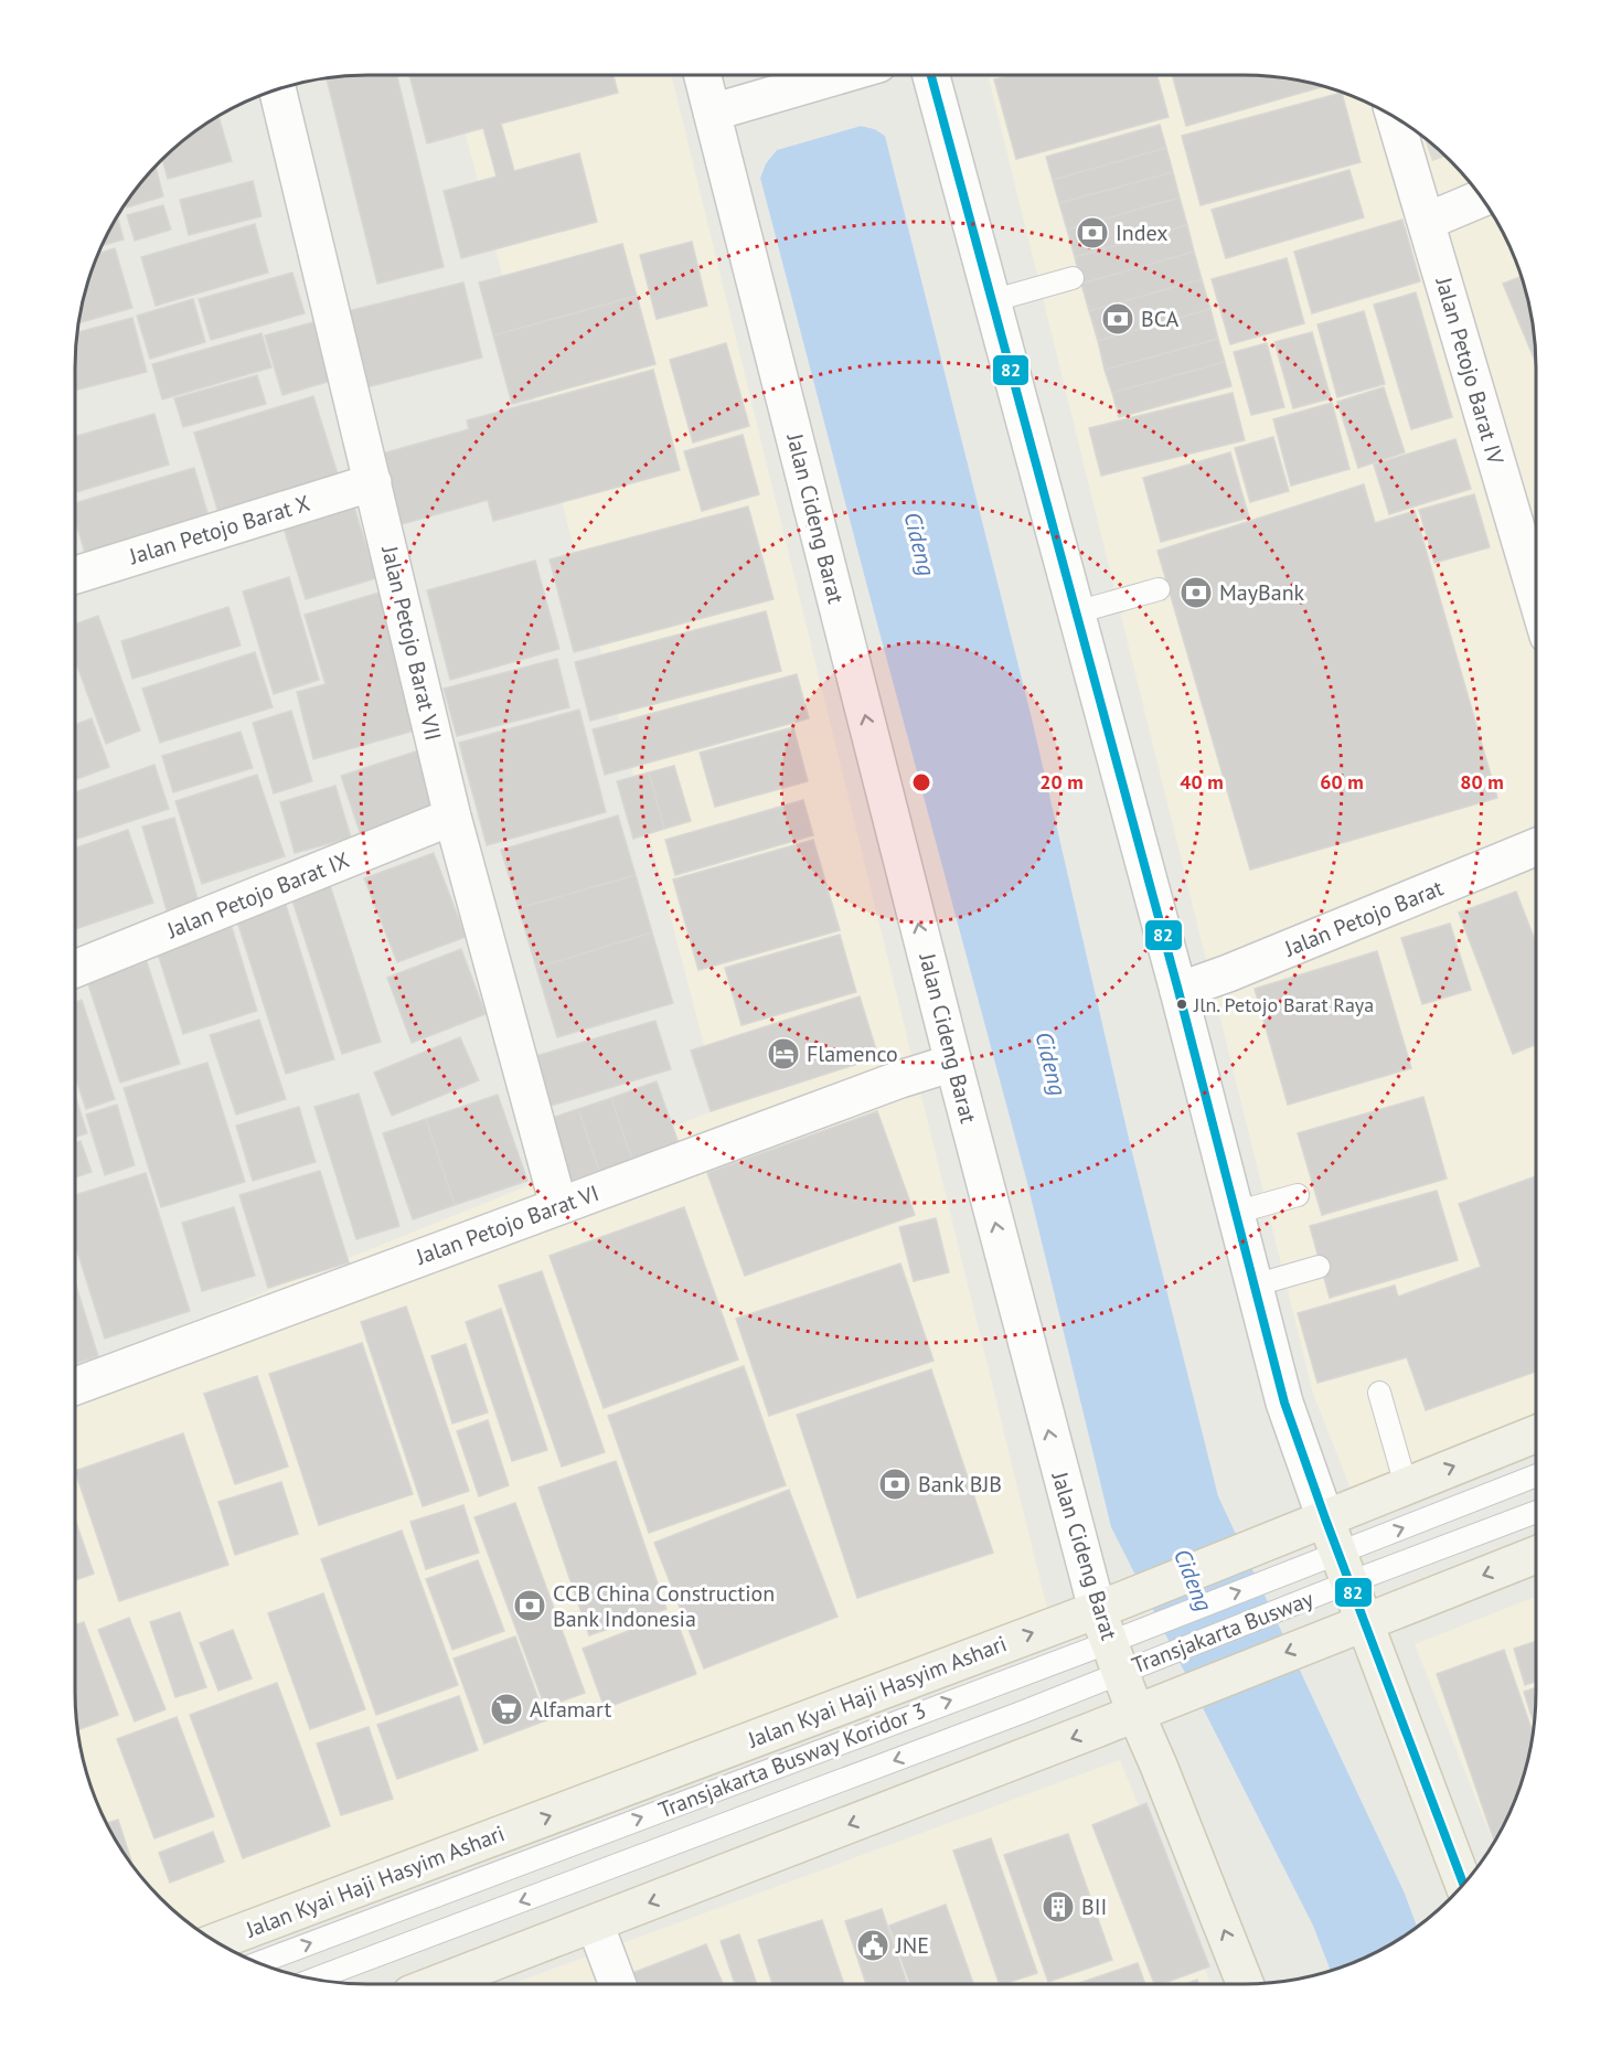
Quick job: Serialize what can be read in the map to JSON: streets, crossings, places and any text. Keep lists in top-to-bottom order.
{
  "streets": {
    "main road": ["Jalan Cideng Barat", "Jalan Kyai Haji Hasyim Ashari"],
    "street": [
      "Jalan Petojo Barat IV",
      "Jalan Petojo Barat X",
      "Jalan Petojo Barat VII",
      "Jalan Petojo Barat IX",
      "Jalan Petojo Barat",
      "Jalan Petojo Barat VI"
    ],
    "lane": ["Transjakarta Busway", "Transjakarta Busway Koridor 3"]
  },
  "crossings": [
    ["Jalan Cideng Barat", "Jalan Petojo Barat VI"],
    ["Jalan Cideng Barat", "Transjakarta Busway"],
    ["Jalan Cideng Barat", "Jalan Kyai Haji Hasyim Ashari"],
    ["Jalan Cideng Barat", "Transjakarta Busway Koridor 3"],
    ["Jalan Petojo Barat X", "Jalan Petojo Barat VII"],
    ["Jalan Petojo Barat VII", "Jalan Petojo Barat IX"],
    ["Jalan Petojo Barat VII", "Jalan Petojo Barat VI"],
    ["Transjakarta Busway", "Jalan Kyai Haji Hasyim Ashari"],
    ["Transjakarta Busway", "Transjakarta Busway Koridor 3"],
    ["Jalan Kyai Haji Hasyim Ashari", "Transjakarta Busway Koridor 3"]
  ],
  "water": ["Cideng"],
  "places": {
    "bank": [
      "Index",
      "BCA",
      "MayBank",
      "Bank BJB",
      "CCB China Construction Bank Indonesia"
    ],
    "other": ["Jln. Petojo Barat Raya"],
    "hotel": ["Flamenco"],
    "supermarket": ["Alfamart"],
    "building": ["BII"],
    "public building": ["JNE"]
  },
  "lines": ["transit line 82"],
  "rings": [
    "20 m",
    "40 m",
    "60 m",
    "80 m"
  ]
}
